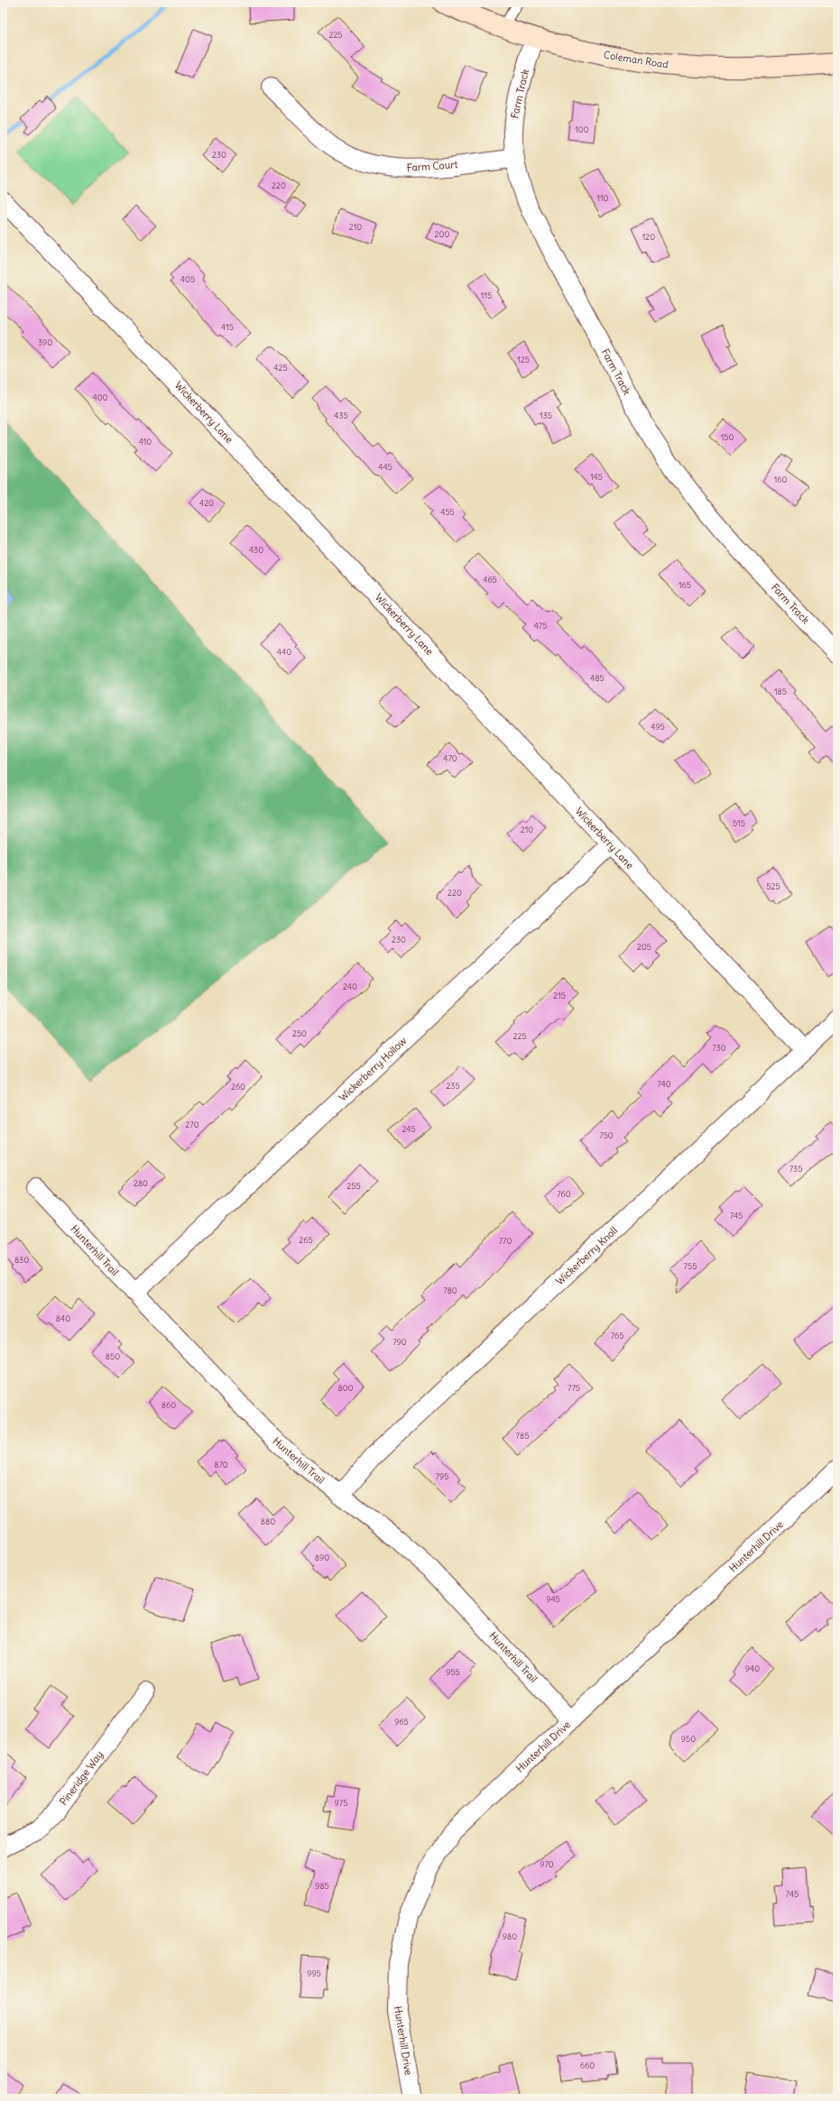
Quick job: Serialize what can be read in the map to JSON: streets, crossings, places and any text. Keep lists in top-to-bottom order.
{
  "streets": {
    "street": [
      "Coleman Road",
      "Farm Track",
      "Farm Court",
      "Wickerberry Lane",
      "Wickerberry Hollow",
      "Hunterhill Trail",
      "Wickerberry Knoll",
      "Hunterhill Drive",
      "Pineridge Way"
    ]
  },
  "crossings": [
    ["Coleman Road", "Farm Track"],
    ["Farm Track", "Farm Court"],
    ["Wickerberry Lane", "Wickerberry Hollow"],
    ["Wickerberry Lane", "Wickerberry Knoll"],
    ["Wickerberry Hollow", "Hunterhill Trail"],
    ["Hunterhill Trail", "Wickerberry Knoll"],
    ["Hunterhill Trail", "Hunterhill Drive"]
  ],
  "house_numbers": [
    "225",
    "100",
    "230",
    "220",
    "110",
    "210",
    "200",
    "120",
    "405",
    "115",
    "415",
    "390",
    "125",
    "425",
    "400",
    "435",
    "135",
    "150",
    "410",
    "445",
    "145",
    "160",
    "420",
    "455",
    "430",
    "465",
    "165",
    "475",
    "440",
    "485",
    "185",
    "495",
    "470",
    "515",
    "210",
    "525",
    "220",
    "230",
    "205",
    "240",
    "215",
    "250",
    "225",
    "730",
    "740",
    "235",
    "260",
    "270",
    "245",
    "750",
    "735",
    "280",
    "255",
    "760",
    "745",
    "265",
    "770",
    "830",
    "755",
    "780",
    "840",
    "765",
    "790",
    "850",
    "800",
    "775",
    "860",
    "785",
    "870",
    "795",
    "880",
    "890",
    "945",
    "940",
    "955",
    "965",
    "950",
    "975",
    "970",
    "985",
    "745",
    "980",
    "995",
    "660"
  ]
}
